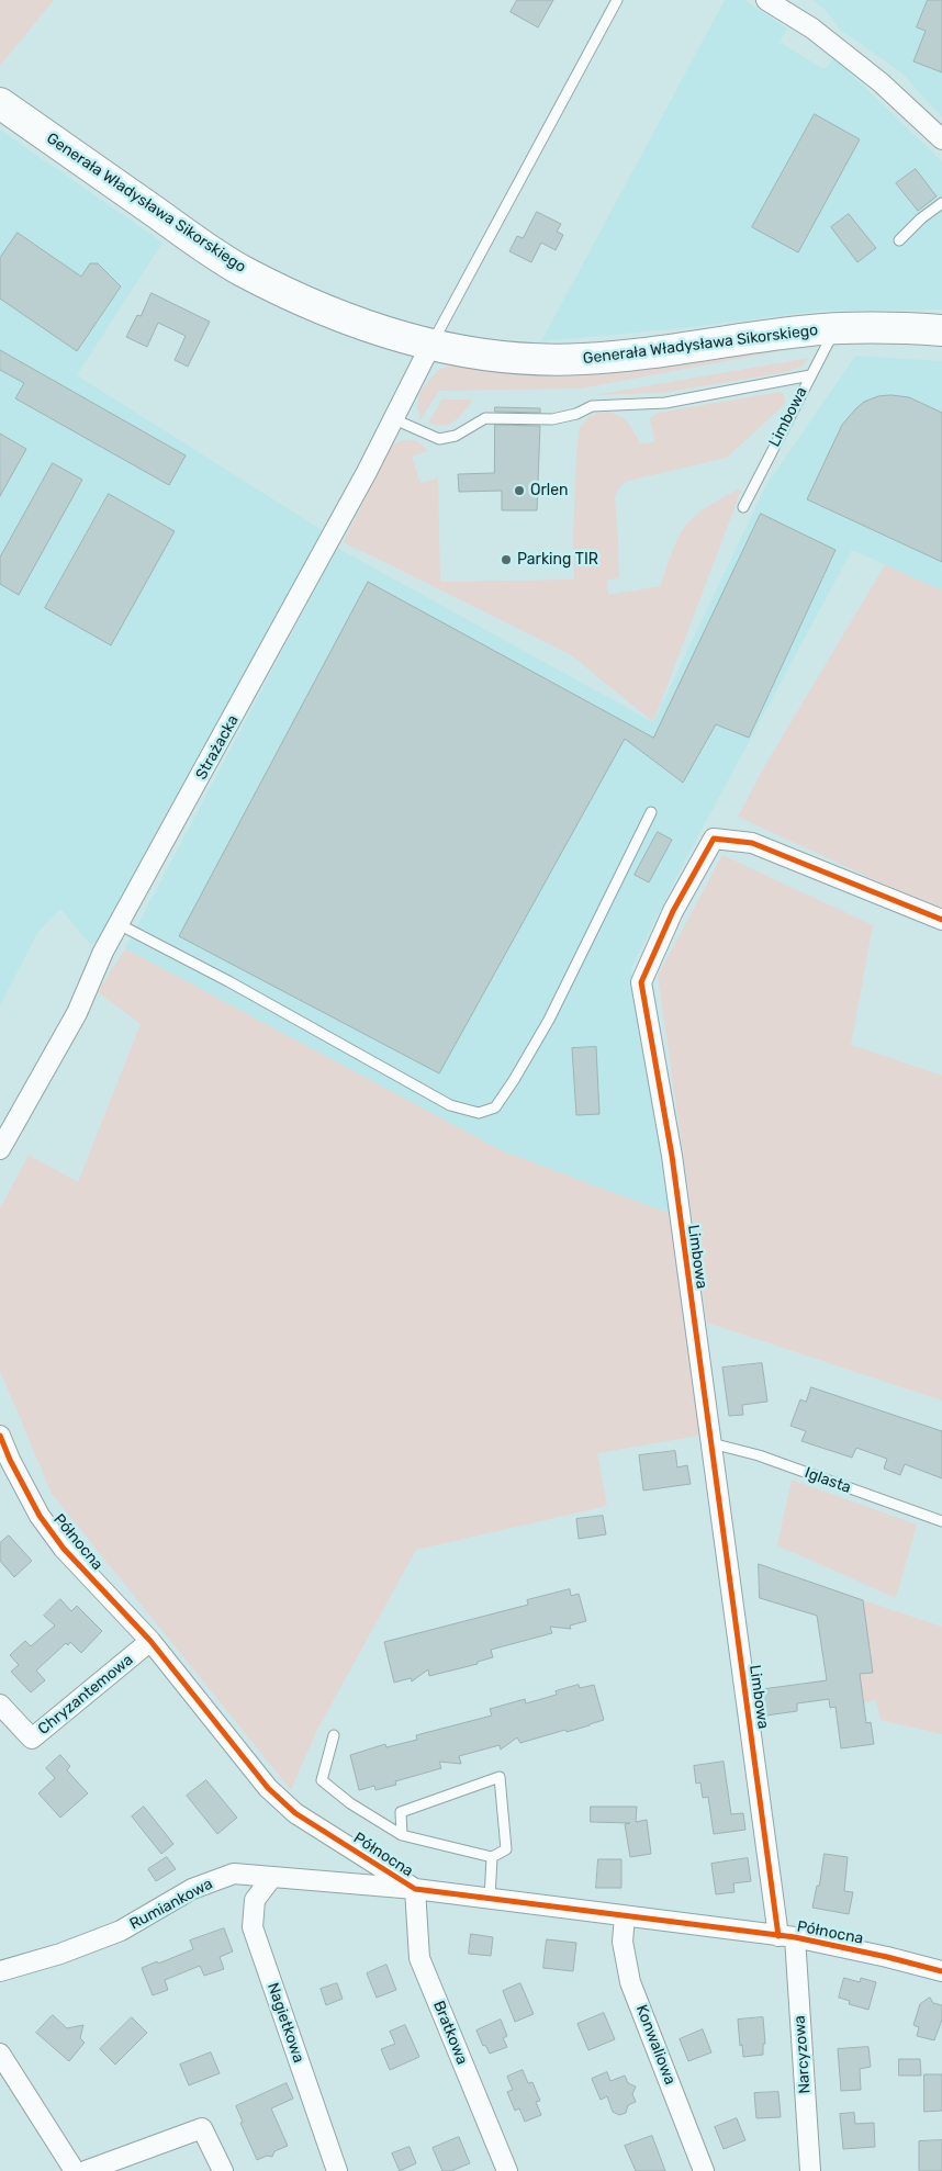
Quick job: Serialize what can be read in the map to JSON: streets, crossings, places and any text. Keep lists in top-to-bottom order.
{
  "streets": {
    "main road": ["Generała Władysława Sikorskiego"],
    "street": [
      "Limbowa",
      "Strażacka",
      "Północna",
      "Chryzantemowa",
      "Rumiankowa",
      "Nagietkowa",
      "Bratkowa",
      "Konwaliowa",
      "Narcyzowa"
    ],
    "lane": ["Iglasta"]
  },
  "crossings": [
    ["Generała Władysława Sikorskiego", "Limbowa"],
    ["Generała Władysława Sikorskiego", "Strażacka"],
    ["Limbowa", "Iglasta"],
    ["Limbowa", "Północna"],
    ["Limbowa", "Narcyzowa"],
    ["Północna", "Chryzantemowa"],
    ["Północna", "Rumiankowa"],
    ["Północna", "Bratkowa"],
    ["Północna", "Konwaliowa"],
    ["Północna", "Narcyzowa"],
    ["Rumiankowa", "Nagietkowa"],
    ["Rumiankowa", "Bratkowa"]
  ],
  "places": ["Orlen", "Parking TIR"]
}
